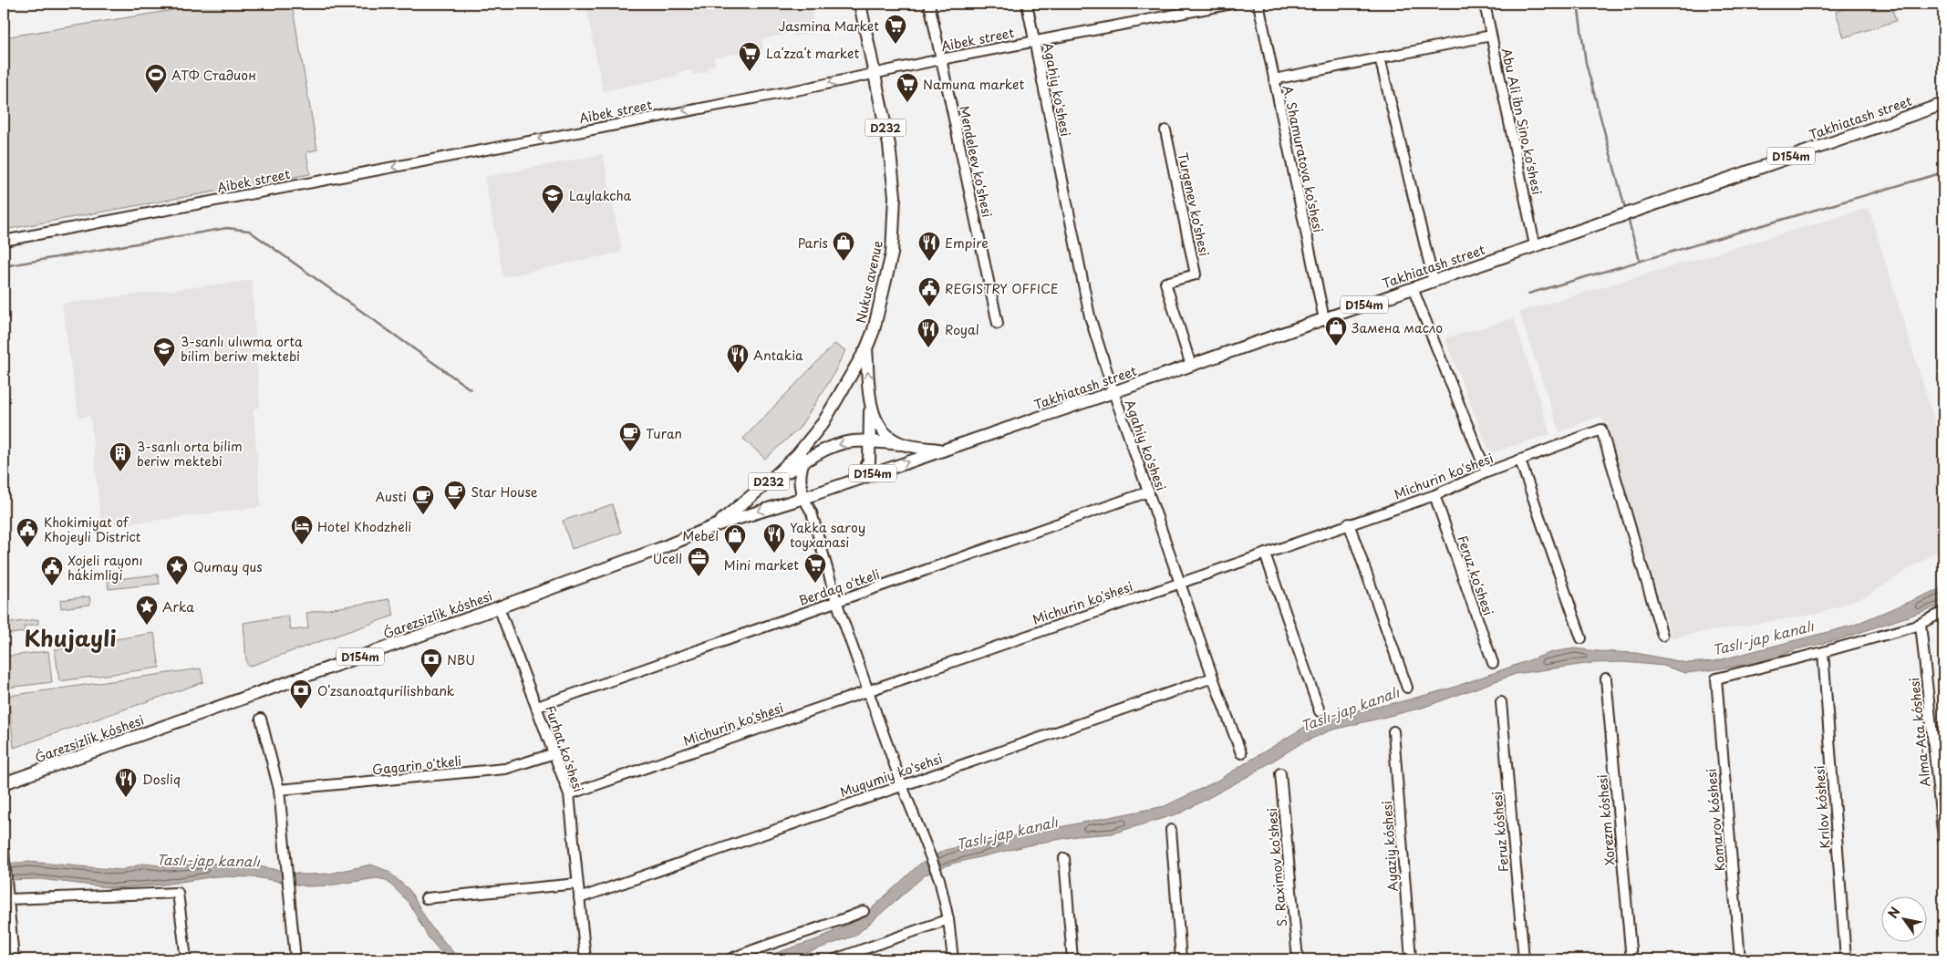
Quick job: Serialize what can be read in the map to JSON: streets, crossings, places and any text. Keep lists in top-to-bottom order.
{
  "streets": {
    "main road": [
      "Takhiatash street",
      "D232",
      "D154m",
      "Nukus avenue",
      "Ǵarezsizlik kóshesi"
    ],
    "street": [
      "Aibek street",
      "Agahiy ko'shesi",
      "Abu Ali ibn Sino ko'shesi",
      "A. Shamuratova ko'shesi",
      "Mendeleev ko'shesi",
      "Turgenev ko'shesi",
      "Michurin ko'shesi",
      "Feruz ko'shesi",
      "Berdaq o'tkeli",
      "Alma-Ata kóshesi",
      "Furhat ko'shesi",
      "Gagarin o'tkeli",
      "Muqumiy ko'sehsi",
      "Krılov kóshesi",
      "Xorezm kóshesi",
      "Komarov kóshesi",
      "Feruz kóshesi",
      "Ayaziy kóshesi",
      "S. Raximov ko'shesi"
    ]
  },
  "crossings": [
    ["Aibek street", "Agahiy ko'shesi"],
    ["Aibek street", "Mendeleev ko'shesi"],
    ["Aibek street", "Nukus avenue"],
    ["Agahiy ko'shesi", "Takhiatash street"],
    ["Agahiy ko'shesi", "Michurin ko'shesi"],
    ["Agahiy ko'shesi", "Berdaq o'tkeli"],
    ["Agahiy ko'shesi", "Muqumiy ko'sehsi"],
    ["Takhiatash street", "Abu Ali ibn Sino ko'shesi"],
    ["Takhiatash street", "D232"],
    ["Takhiatash street", "A. Shamuratova ko'shesi"],
    ["Takhiatash street", "Turgenev ko'shesi"],
    ["Takhiatash street", "Ǵarezsizlik kóshesi"],
    ["D232", "Nukus avenue"],
    ["D232", "Ǵarezsizlik kóshesi"],
    ["Michurin ko'shesi", "Feruz ko'shesi"],
    ["Michurin ko'shesi", "Furhat ko'shesi"],
    ["Berdaq o'tkeli", "Furhat ko'shesi"],
    ["Ǵarezsizlik kóshesi", "Furhat ko'shesi"],
    ["Furhat ko'shesi", "Gagarin o'tkeli"],
    ["Furhat ko'shesi", "Muqumiy ko'sehsi"],
    ["Krılov kóshesi", "Komarov kóshesi"]
  ],
  "one_way": ["Aibek street"],
  "districts": ["Khujayli"],
  "water": ["Taslı-jap kanalı"],
  "places": {
    "supermarket": [
      "Jasmina Market",
      "Laʻzzaʻt market",
      "Namuna market",
      "Mini market"
    ],
    "sports": ["АТФ Стадион"],
    "school or university": ["Laylakcha", "3-sanlı ulıwma orta bilim beriw mektebi"],
    "shop": ["Paris", "Замена масло", "Mebel"],
    "restaurant": [
      "Empire",
      "Royal",
      "Antakia",
      "Yakka saroy toyxanasi",
      "Dosliq"
    ],
    "public building": ["REGISTRY OFFICE", "Khokimiyat of Khojeyli District", "Xojeli rayonı hákimligi"],
    "cafe": ["Turan", "Star House", "Austi"],
    "building": ["3-sanlı orta bilim beriw mektebi"],
    "hotel": ["Hotel Khodzheli"],
    "office": ["Ucell"],
    "place": ["Qumay qus", "Arka"],
    "bank": ["NBU", "Oʻzsanoatqurilishbank"]
  },
  "north": "top left"
}
